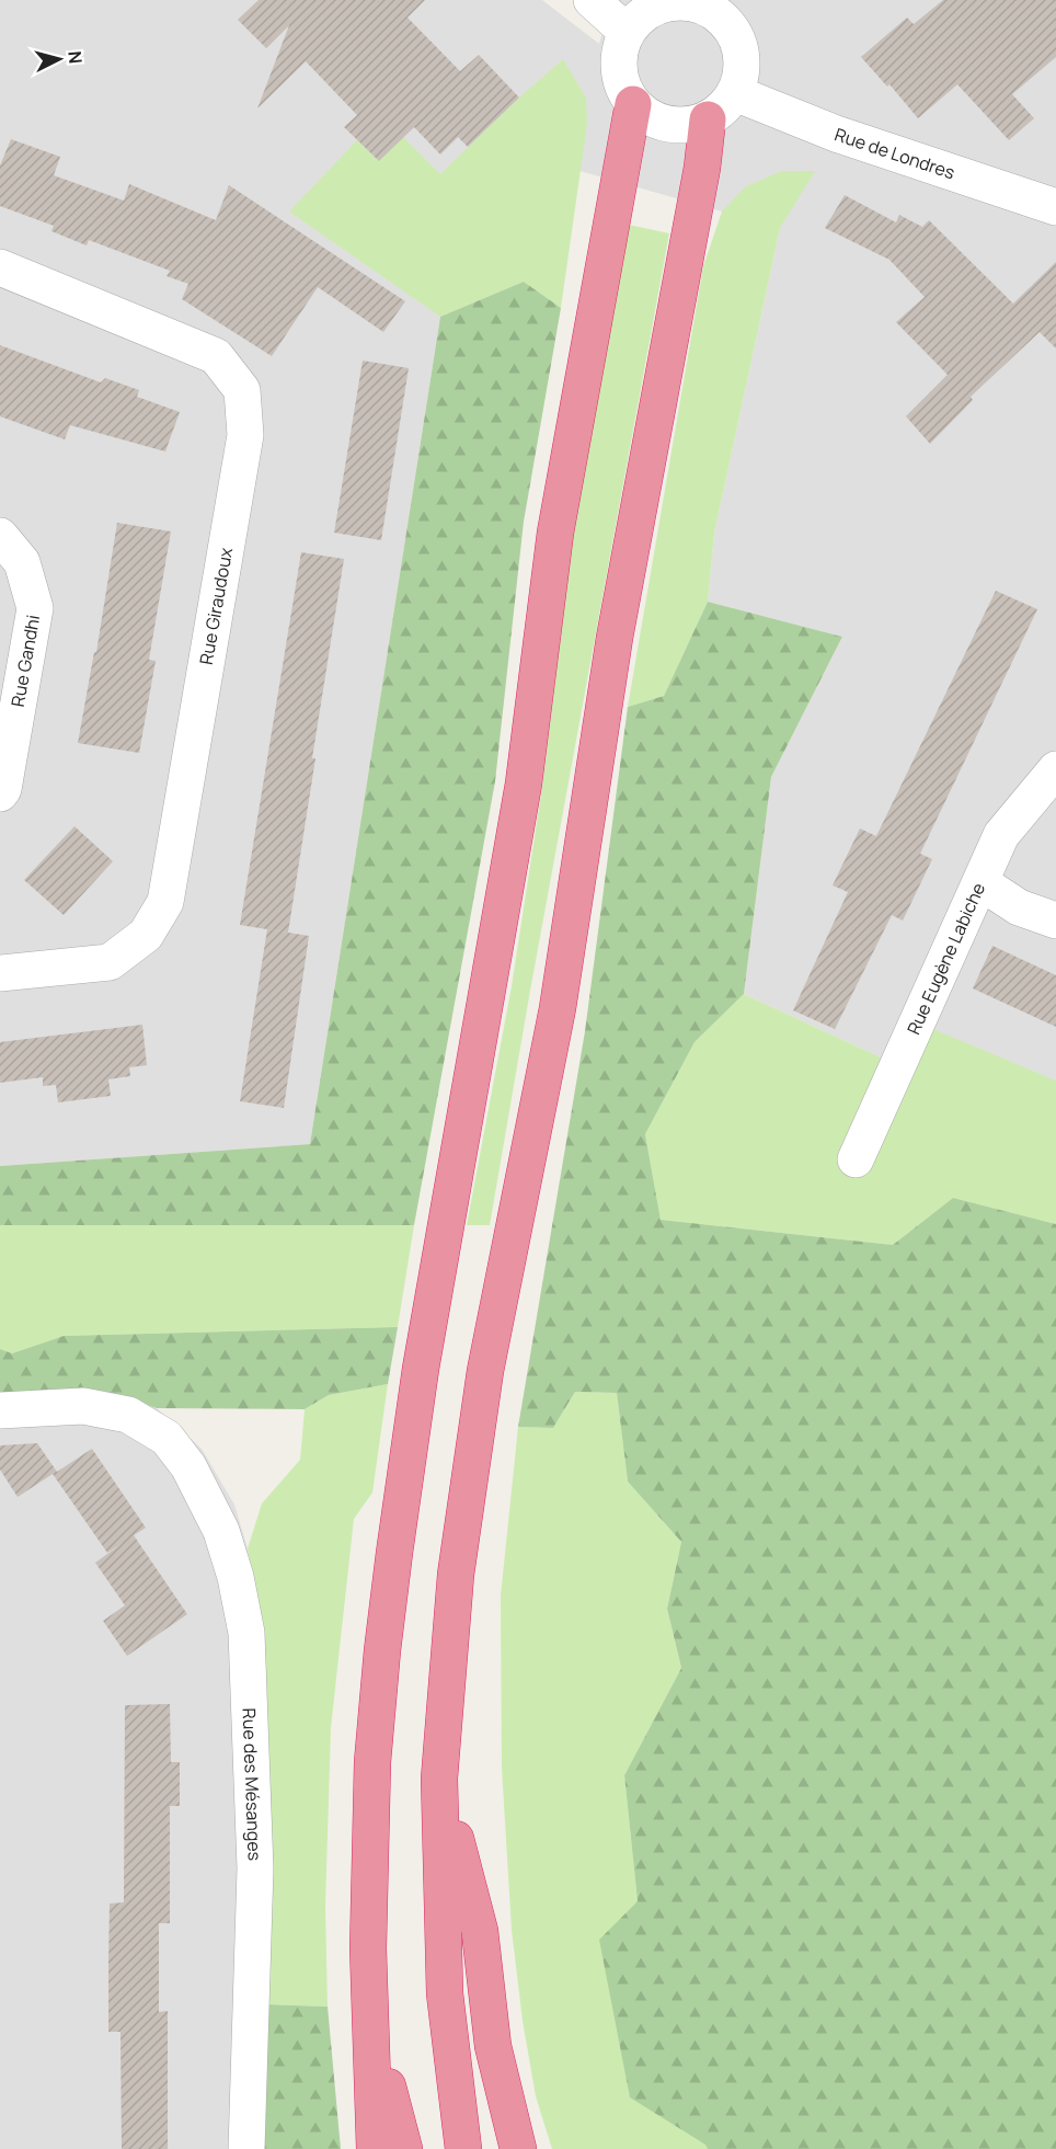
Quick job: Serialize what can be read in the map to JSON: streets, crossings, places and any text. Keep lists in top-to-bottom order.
{
  "streets": {
    "street": [
      "Rue de Londres",
      "Rue Giraudoux",
      "Rue Gandhi",
      "Rue Eugène Labiche",
      "Rue des Mésanges"
    ]
  },
  "north": "right"
}
